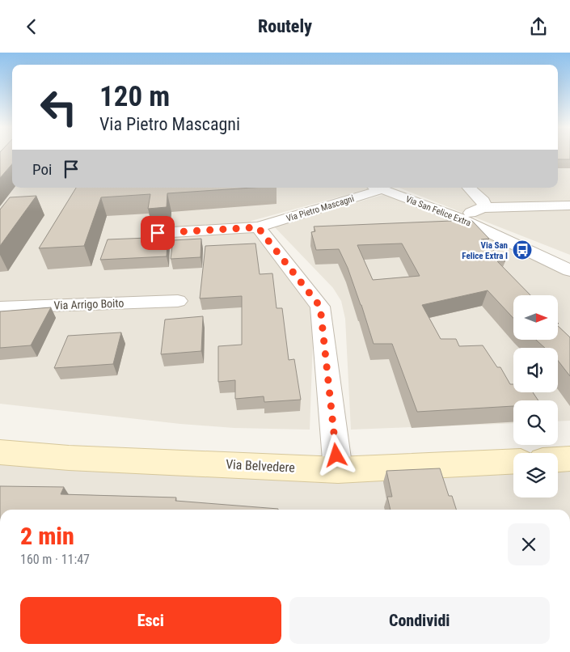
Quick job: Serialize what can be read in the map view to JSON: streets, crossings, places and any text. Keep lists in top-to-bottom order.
{
  "streets": {
    "street": [
      "Via Pietro Mascagni",
      "Via San Felice Extra",
      "Via Arrigo Boito",
      "Via Belvedere"
    ]
  },
  "places": {
    "bus stop": ["Via San Felice Extra I"]
  },
  "north": "right",
  "page": {
    "header": "Routely",
    "turn": ["120 m", "Via Pietro Mascagni"],
    "then": "Poi",
    "heading": ["2 min", "160 m · 11:47"],
    "buttons": ["Esci", "Condividi"]
  }
}
